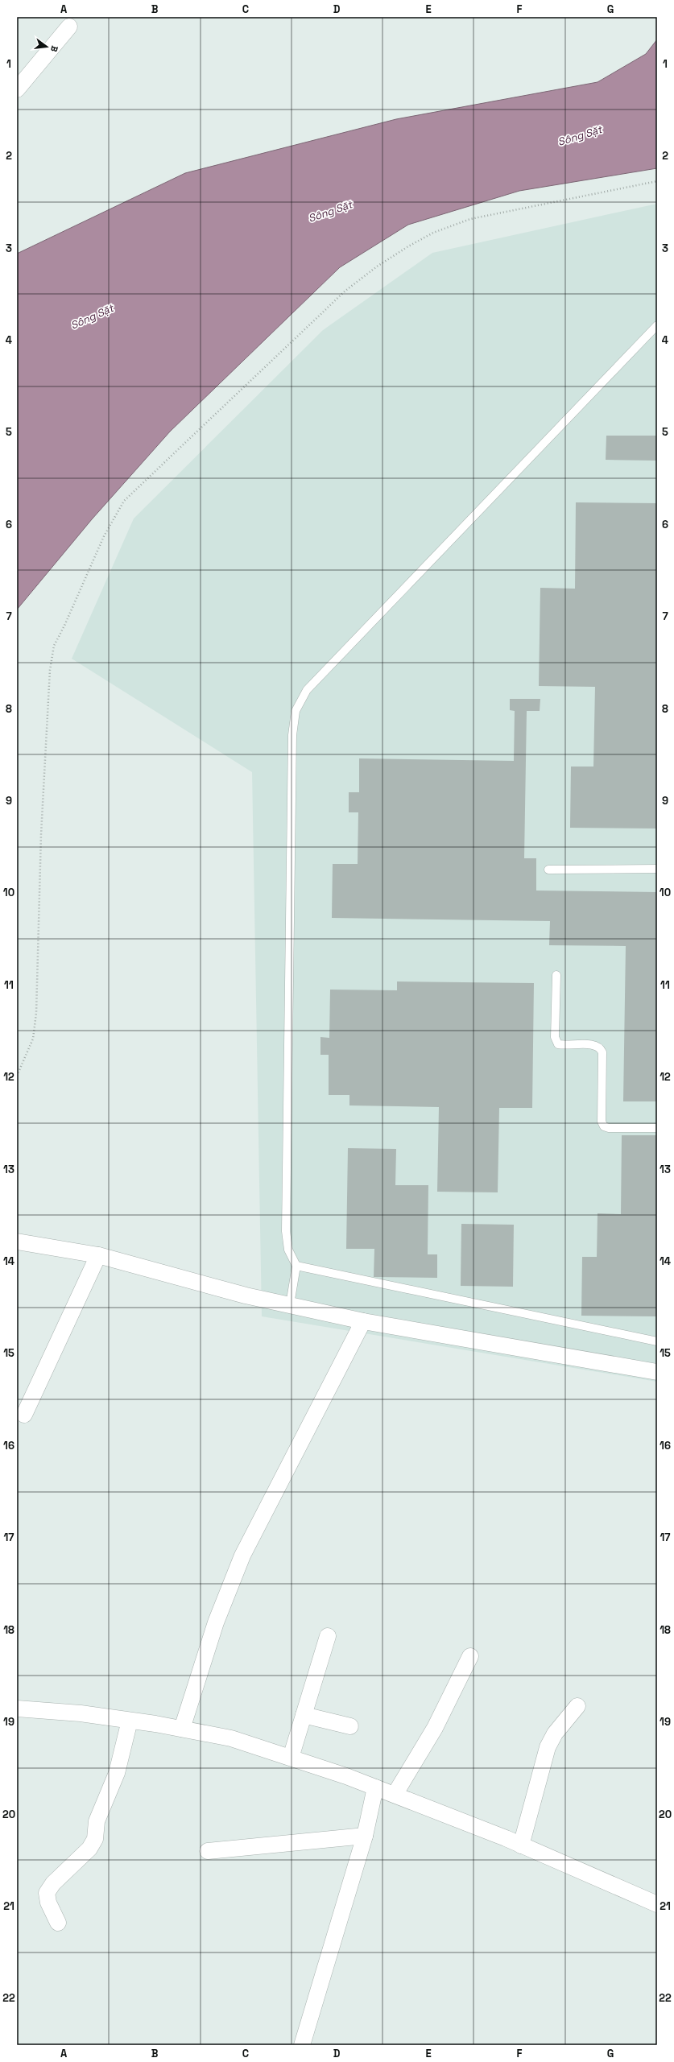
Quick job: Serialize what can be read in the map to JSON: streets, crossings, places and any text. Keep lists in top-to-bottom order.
{
  "water": ["Sông Sặt"],
  "north": "right",
  "grid": {
    "columns": [
      "A",
      "B",
      "C",
      "D",
      "E",
      "F",
      "G"
    ],
    "rows": [
      "1",
      "2",
      "3",
      "4",
      "5",
      "6",
      "7",
      "8",
      "9",
      "10",
      "11",
      "12",
      "13",
      "14",
      "15",
      "16",
      "17",
      "18",
      "19",
      "20",
      "21",
      "22"
    ]
  }
}
